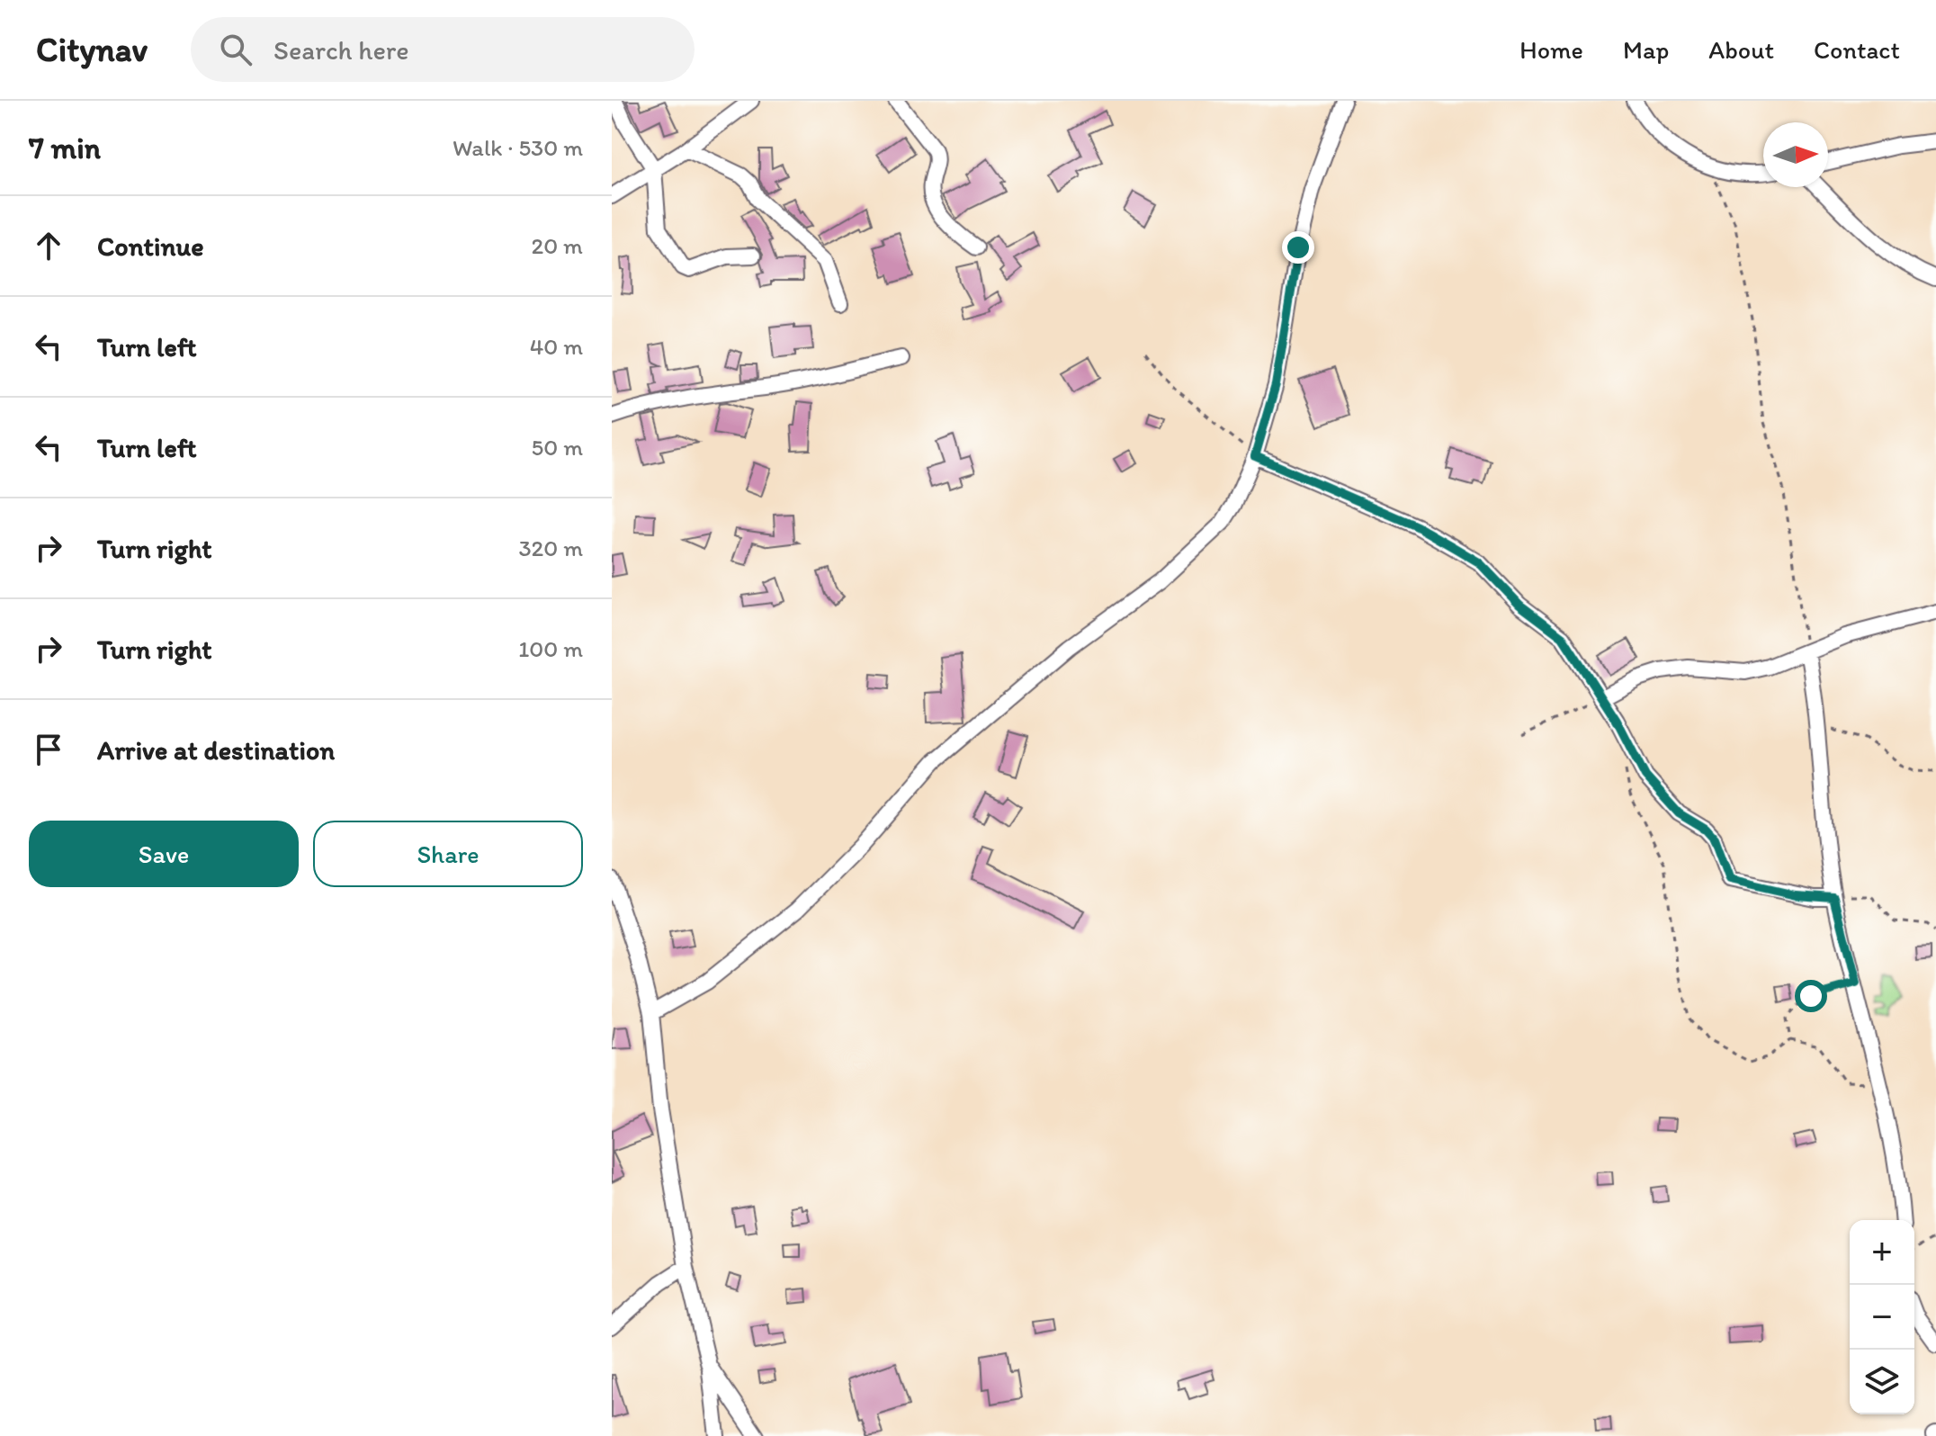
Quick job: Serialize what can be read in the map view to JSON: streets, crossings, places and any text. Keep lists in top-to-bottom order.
{
  "north": "right",
  "page": {
    "header": "Citynav",
    "search": "Search here",
    "nav": [
      "Home",
      "Map",
      "About",
      "Contact"
    ],
    "heading": ["7 min", "Walk · 530 m"],
    "list": [
      ["Continue", "20 m"],
      ["Turn left", "40 m"],
      ["Turn left", "50 m"],
      ["Turn right", "320 m"],
      ["Turn right", "100 m"],
      "Arrive at destination"
    ],
    "buttons": ["Save", "Share"],
    "map_buttons": ["+", "−"]
  }
}
